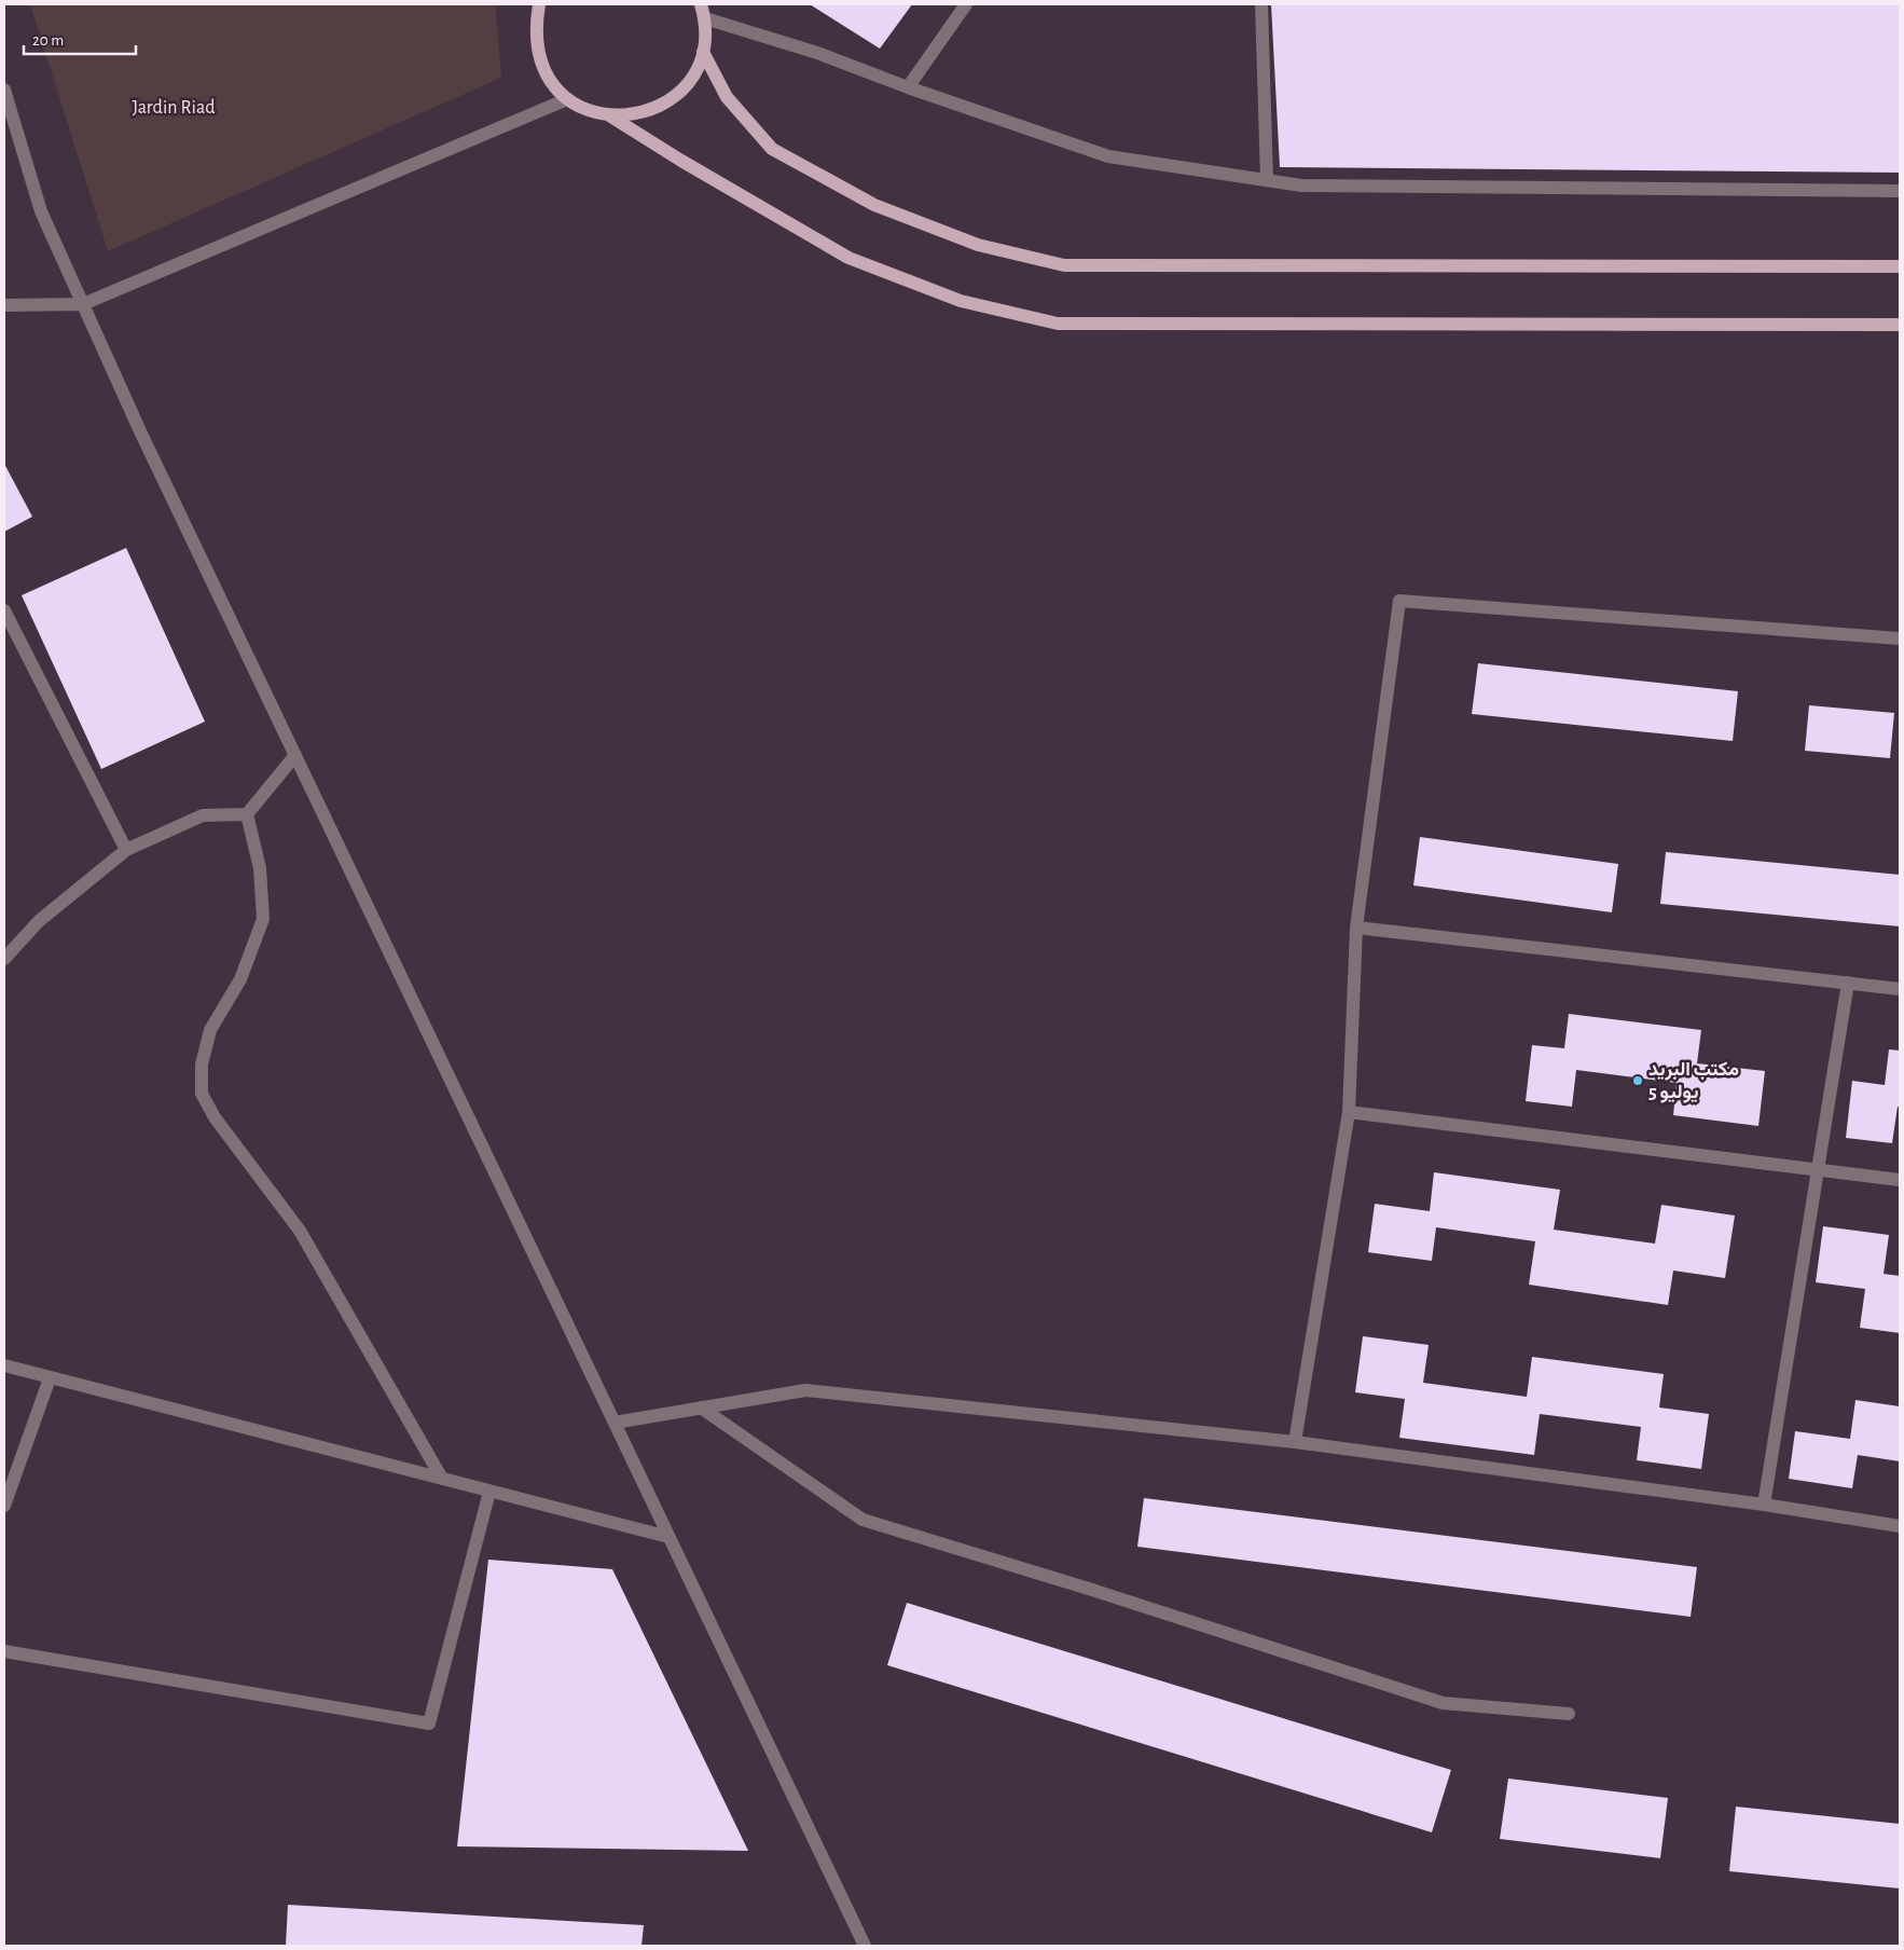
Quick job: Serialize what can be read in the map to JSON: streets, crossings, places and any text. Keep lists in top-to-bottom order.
{
  "parks": ["Jardin Riad"],
  "places": ["مكتب البريد 5 يوليو"],
  "scale_bar": "20 m"
}
